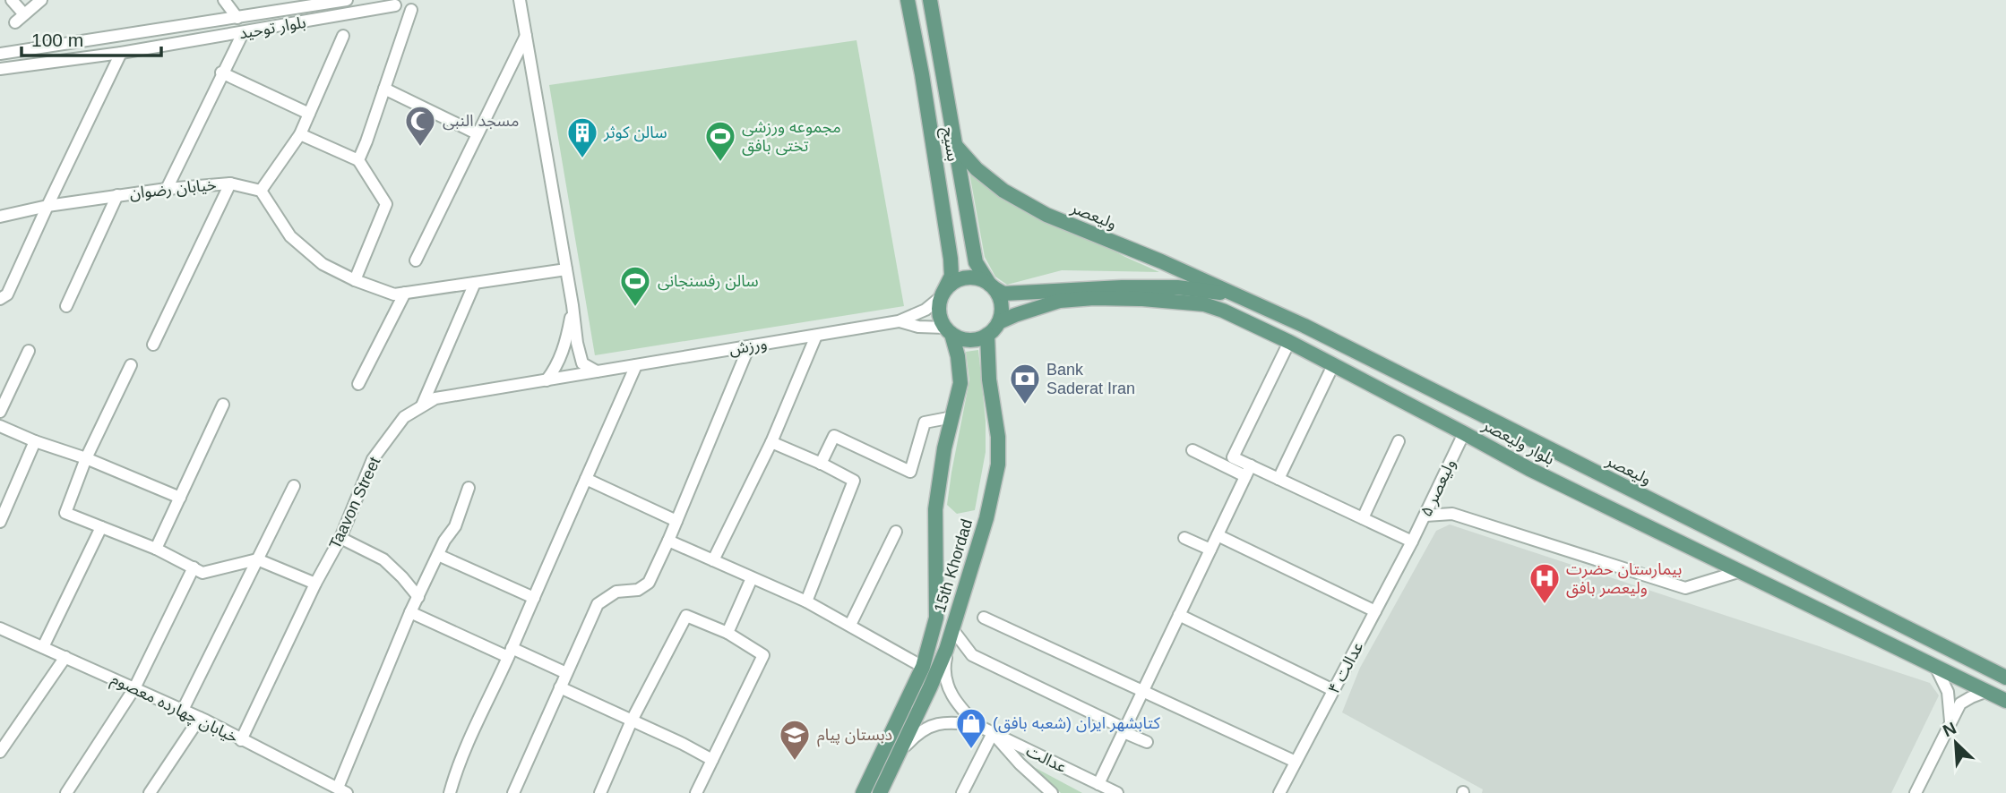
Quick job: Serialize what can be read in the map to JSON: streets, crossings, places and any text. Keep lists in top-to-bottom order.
{
  "streets": {
    "main road": [
      "بسیج",
      "ولیعصر",
      "بلوار ولیعصر",
      "15th Khordad"
    ],
    "street": [
      "بلوار توحید",
      "خیابان رضوان",
      "ورزش",
      "ولیعصر ۵",
      "Taavon Street",
      "عدالت ۴",
      "خیابان چهارده معصوم",
      "عدالت"
    ]
  },
  "crossings": [
    ["بسیج", "ولیعصر"],
    ["بسیج", "ورزش"],
    ["بسیج", "بلوار ولیعصر"],
    ["بسیج", "15th Khordad"],
    ["ولیعصر", "ورزش"],
    ["ولیعصر", "بلوار ولیعصر"],
    ["ولیعصر", "15th Khordad"],
    ["ورزش", "بلوار ولیعصر"],
    ["ورزش", "Taavon Street"],
    ["ورزش", "15th Khordad"],
    ["بلوار ولیعصر", "ولیعصر ۵"],
    ["بلوار ولیعصر", "15th Khordad"],
    ["ولیعصر ۵", "عدالت ۴"],
    ["Taavon Street", "خیابان چهارده معصوم"],
    ["15th Khordad", "عدالت"]
  ],
  "places": {
    "mosque": ["مسجد النبی"],
    "building": ["سالن کوثر"],
    "sports": ["مجموعه ورزشی تختی بافق", "سالن رفسنجانی"],
    "bank": ["Bank Saderat Iran"],
    "hospital": ["بیمارستان حضرت ولیعصر بافق"],
    "shop": ["کتابشهر ایران (شعبه بافق)"],
    "school or university": ["دبستان پیام"]
  },
  "scale_bar": "100 m",
  "north": "top left"
}
